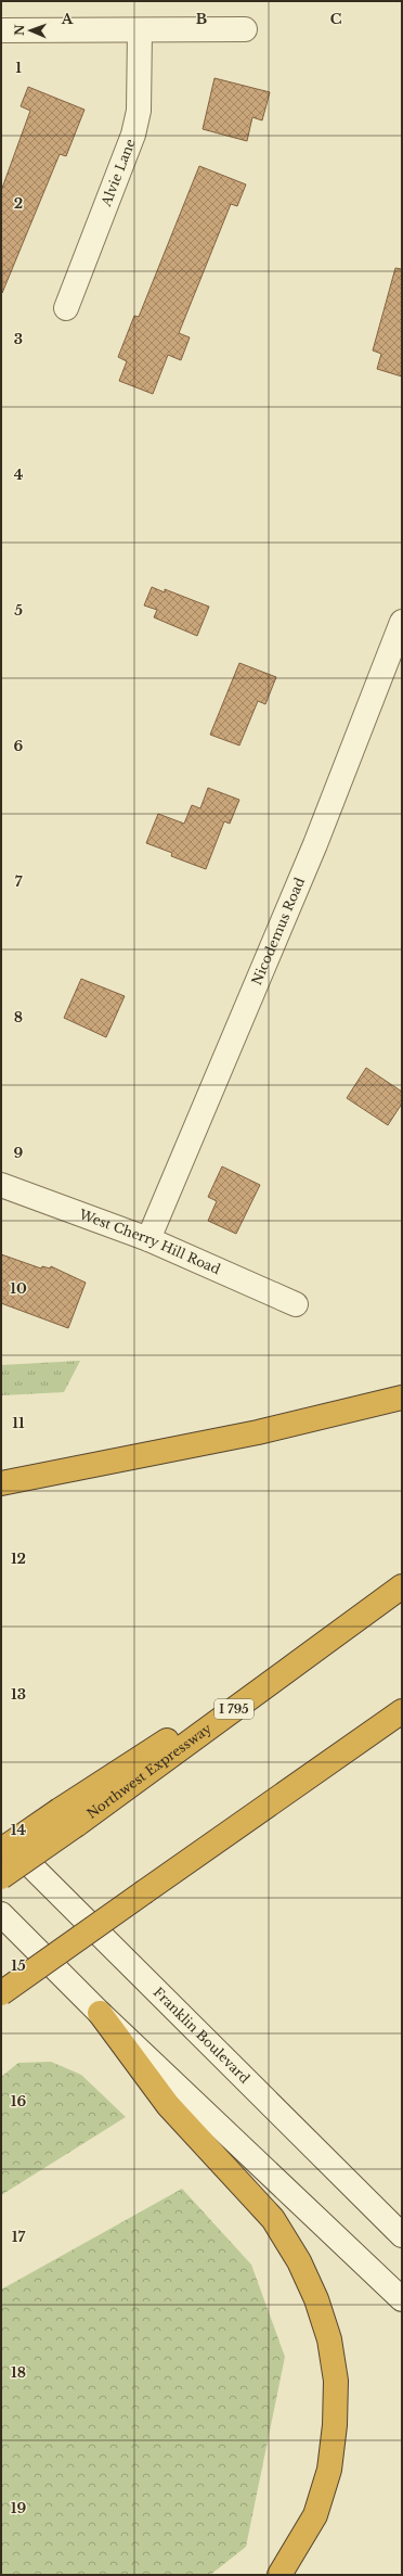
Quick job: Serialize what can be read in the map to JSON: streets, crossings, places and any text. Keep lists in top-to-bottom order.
{
  "streets": {
    "highway": ["I 795", "Northwest Expressway"],
    "street": [
      "Alvie Lane",
      "Nicodemus Road",
      "West Cherry Hill Road",
      "Franklin Boulevard"
    ]
  },
  "crossings": [
    ["Nicodemus Road", "West Cherry Hill Road"]
  ],
  "north": "left",
  "grid": {
    "columns": ["A", "B", "C"],
    "rows": [
      "1",
      "2",
      "3",
      "4",
      "5",
      "6",
      "7",
      "8",
      "9",
      "10",
      "11",
      "12",
      "13",
      "14",
      "15",
      "16",
      "17",
      "18",
      "19"
    ]
  }
}
